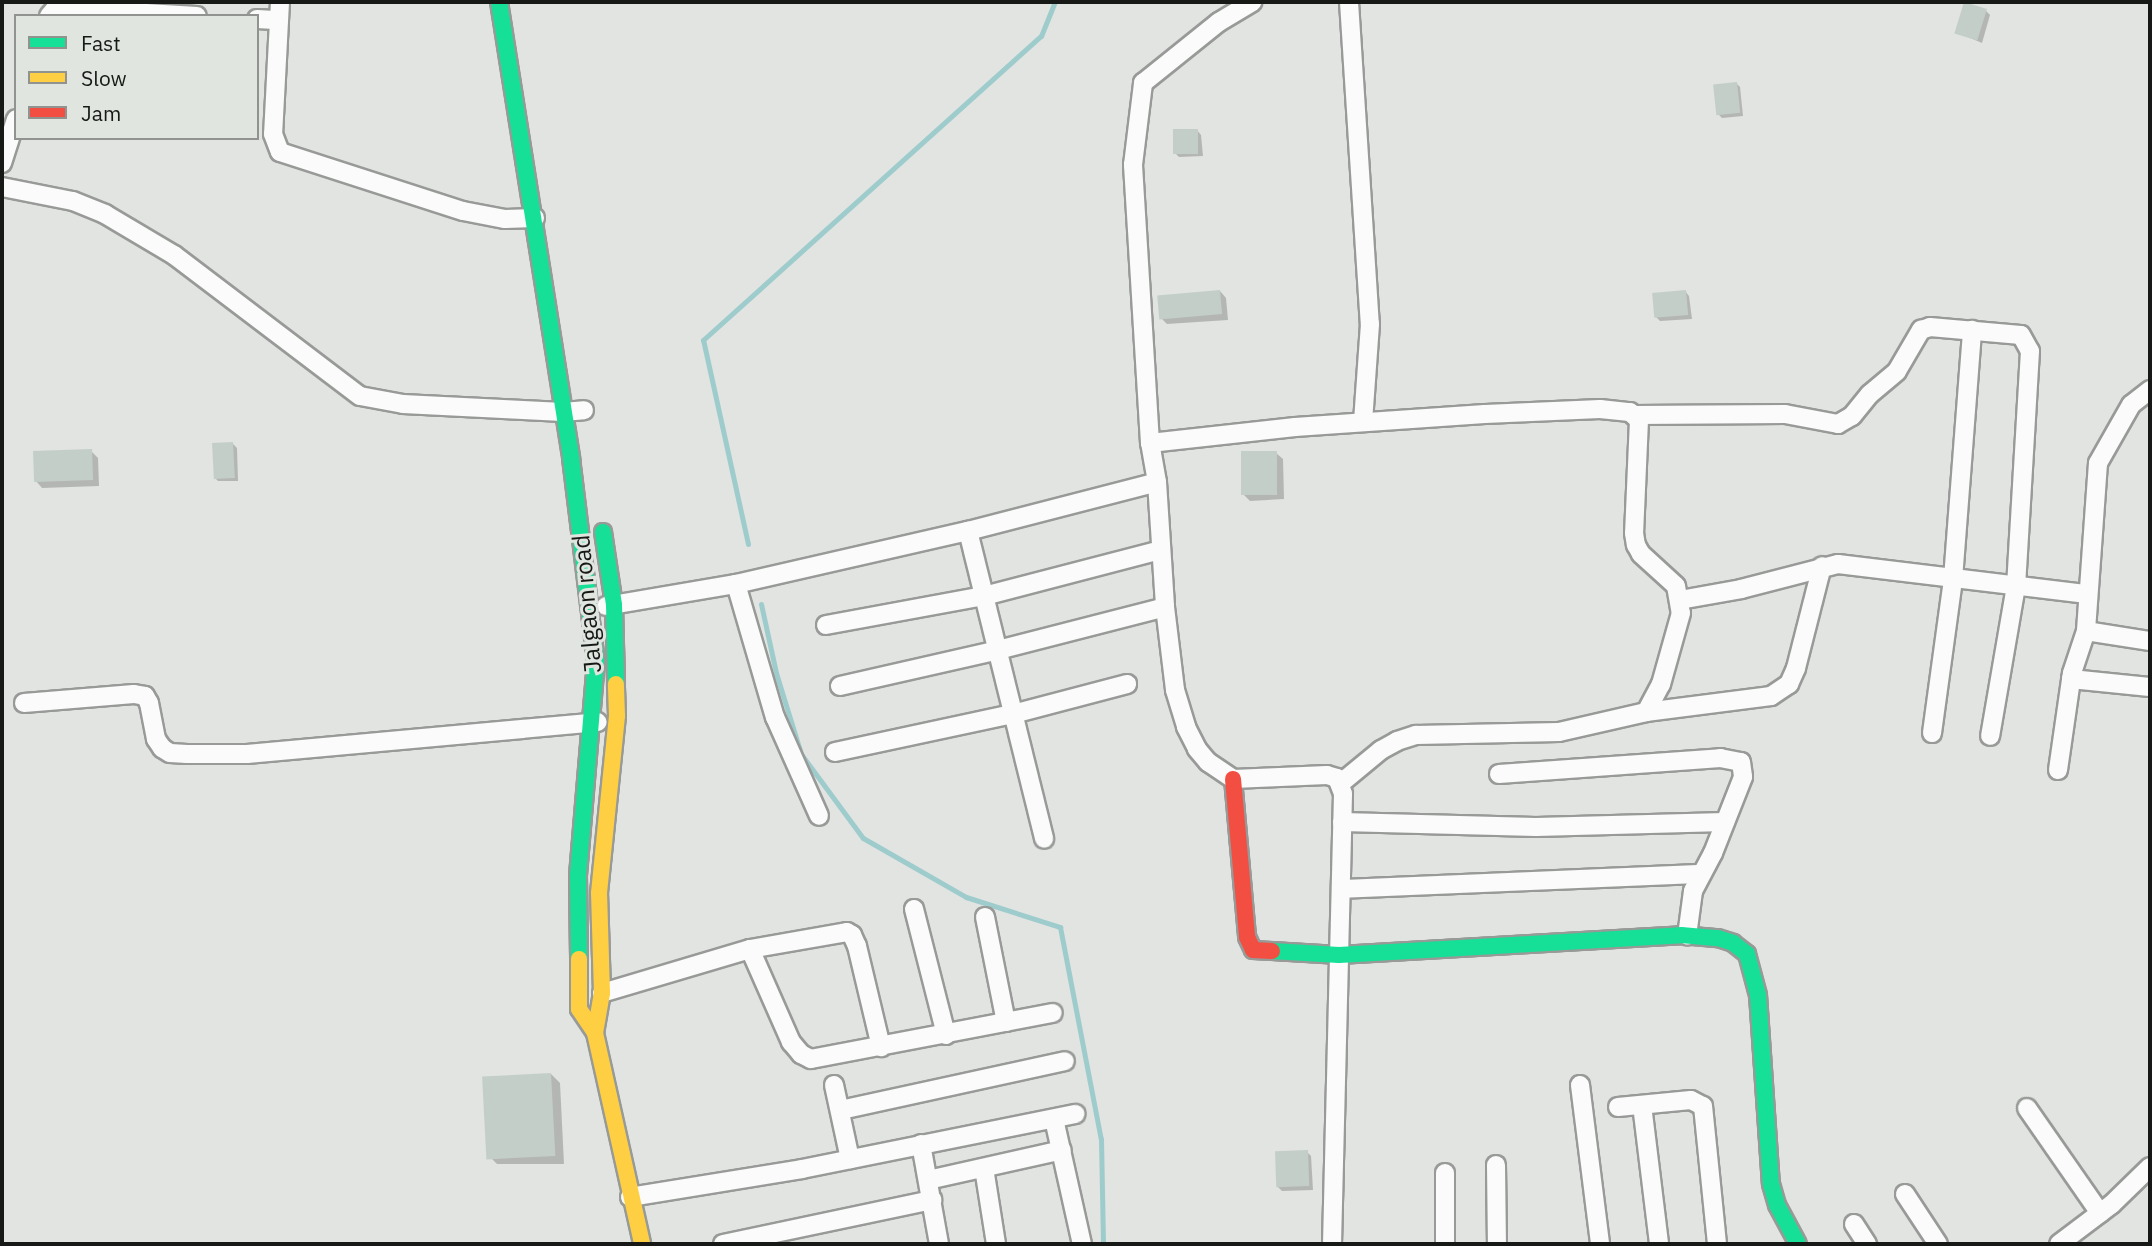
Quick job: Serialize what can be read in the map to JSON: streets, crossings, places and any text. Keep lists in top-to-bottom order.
{
  "streets": {
    "main road": ["Jalgaon road"]
  },
  "legend": ["Fast", "Slow", "Jam"]
}
